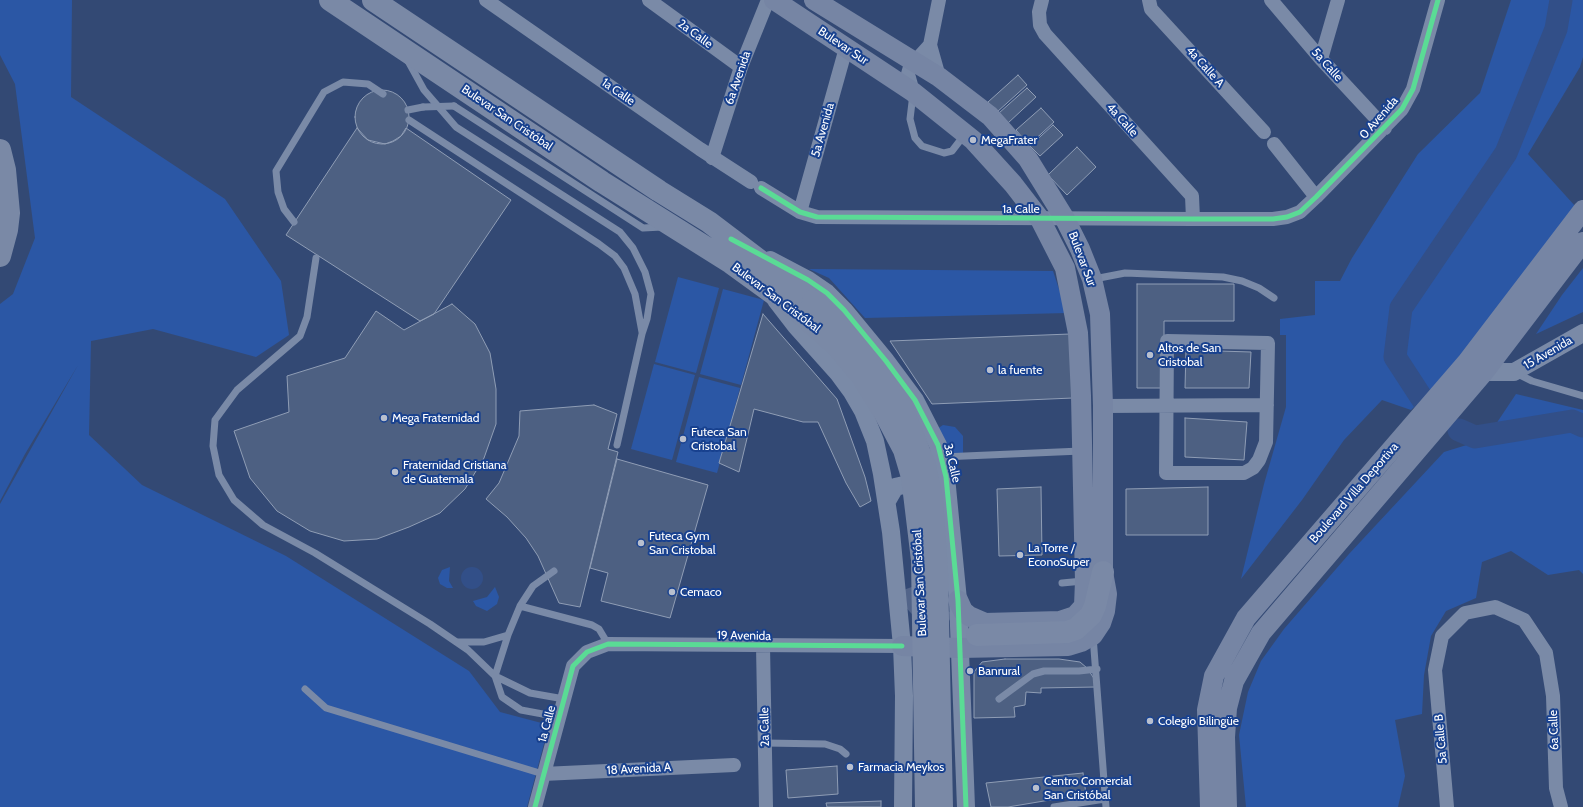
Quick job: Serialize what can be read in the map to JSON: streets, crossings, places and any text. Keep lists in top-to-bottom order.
{
  "streets": {
    "main road": [
      "Bulevar Sur",
      "Bulevar San Cristóbal",
      "Boulevard Villa Deportiva",
      "19 Avenida"
    ],
    "street": [
      "2a Calle",
      "5a Calle",
      "4a Calle A",
      "6a Avenida",
      "1a Calle",
      "0 Avenida",
      "4a Calle",
      "5a Avenida",
      "15 Avenida",
      "3a Calle",
      "6a Calle",
      "5a Calle B",
      "18 Avenida A"
    ]
  },
  "crossings": [
    ["2a Calle", "6a Avenida"],
    ["2a Calle", "19 Avenida"],
    ["Bulevar Sur", "1a Calle"],
    ["Bulevar Sur", "5a Avenida"],
    ["Bulevar Sur", "19 Avenida"],
    ["5a Calle", "0 Avenida"],
    ["6a Avenida", "1a Calle"],
    ["1a Calle", "0 Avenida"],
    ["1a Calle", "4a Calle"],
    ["1a Calle", "5a Avenida"],
    ["1a Calle", "19 Avenida"],
    ["1a Calle", "18 Avenida A"],
    ["Bulevar San Cristóbal", "3a Calle"],
    ["15 Avenida", "Boulevard Villa Deportiva"],
    ["3a Calle", "19 Avenida"],
    ["6a Calle", "5a Calle B"]
  ],
  "places": [
    "MegaFrater",
    "Altos de San Cristobal",
    "la fuente",
    "Mega Fraternidad",
    "Futeca San Cristobal",
    "Fraternidad Cristiana de Guatemala",
    "Futeca Gym San Cristobal",
    "La Torre / EconoSuper",
    "Cemaco",
    "Banrural",
    "Colegio Bilingüe",
    "Farmacia Meykos",
    "Centro Comercial San Cristóbal"
  ]
}
